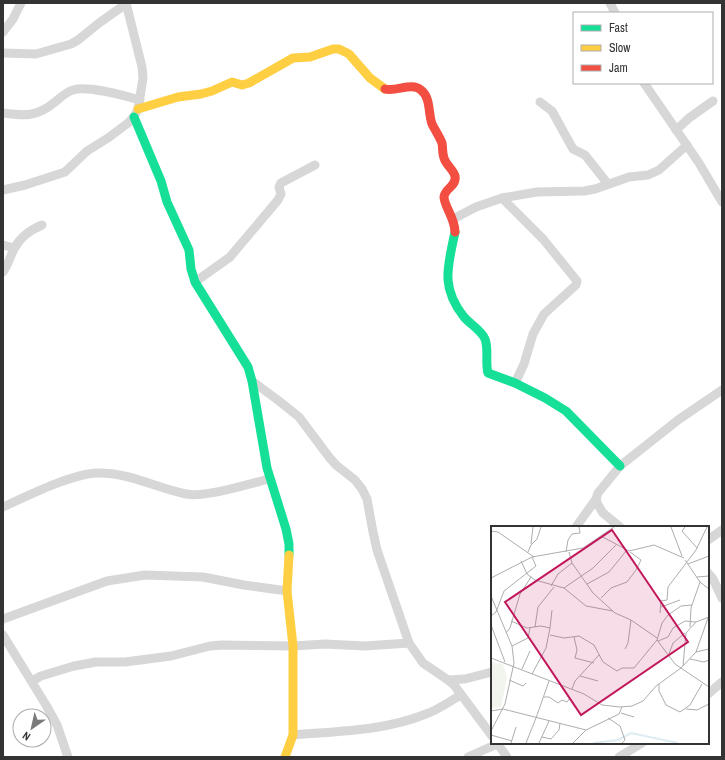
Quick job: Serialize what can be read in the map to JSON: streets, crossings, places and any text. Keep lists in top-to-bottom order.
{
  "legend": ["Fast", "Slow", "Jam"],
  "north": "bottom left"
}
